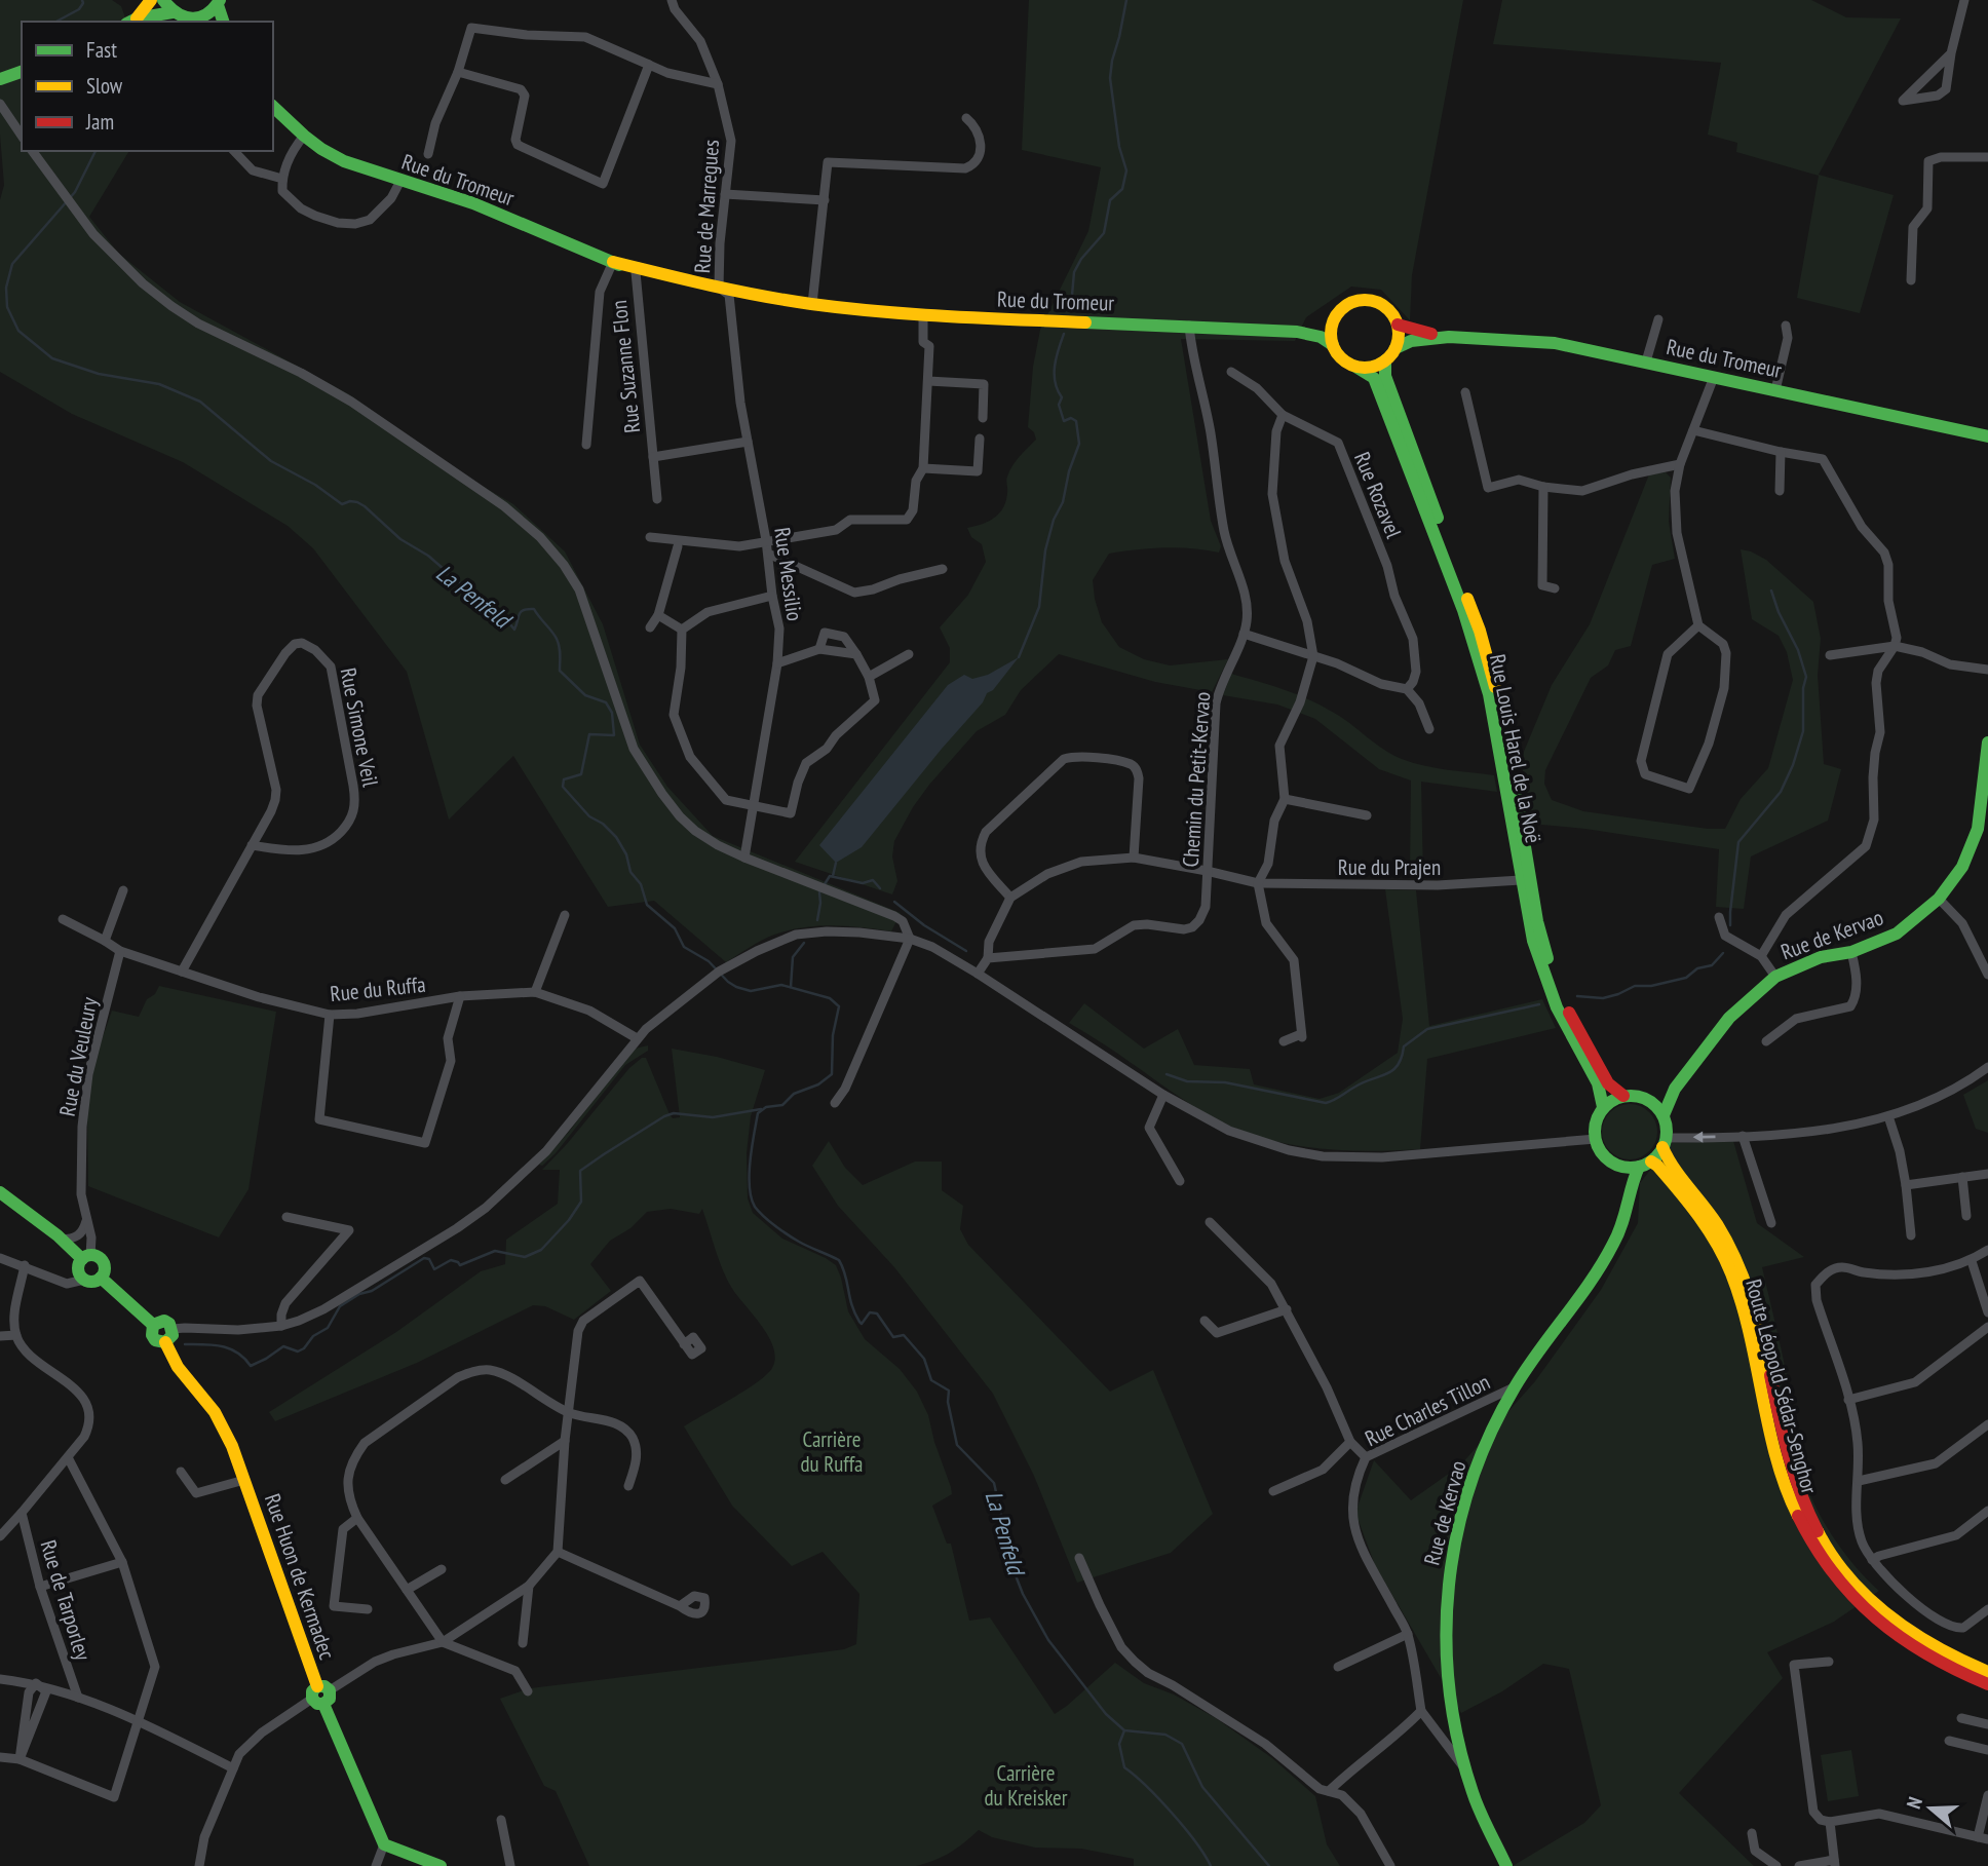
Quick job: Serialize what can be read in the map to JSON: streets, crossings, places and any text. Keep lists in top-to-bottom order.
{
  "streets": {
    "main road": [
      "Rue du Tromeur",
      "Rue Louis Harel de la Noë",
      "Rue de Kervao",
      "Route Léopold Sédar-Senghor",
      "Rue Huon de Kermadec"
    ],
    "street": [
      "Rue de Marregues",
      "Rue Suzanne Flon",
      "Rue Rozavel",
      "Rue Messilio",
      "Rue Simone Veil",
      "Chemin du Petit-Kervao",
      "Rue du Prajen",
      "Rue du Ruffa",
      "Rue du Veuleury",
      "Rue Charles Tillon",
      "Rue de Tarporley"
    ]
  },
  "crossings": [
    ["Rue du Tromeur", "Rue de Marregues"],
    ["Rue du Tromeur", "Rue Suzanne Flon"],
    ["Rue du Tromeur", "Rue Messilio"],
    ["Rue du Tromeur", "Rue Louis Harel de la Noë"],
    ["Rue du Tromeur", "Chemin du Petit-Kervao"],
    ["Rue de Marregues", "Rue Messilio"],
    ["Rue Suzanne Flon", "Rue Messilio"],
    ["Rue Louis Harel de la Noë", "Rue du Prajen"],
    ["Rue Louis Harel de la Noë", "Rue de Kervao"],
    ["Rue Louis Harel de la Noë", "Route Léopold Sédar-Senghor"],
    ["Chemin du Petit-Kervao", "Rue du Prajen"],
    ["Rue de Kervao", "Route Léopold Sédar-Senghor"],
    ["Rue de Kervao", "Rue Charles Tillon"],
    ["Rue du Ruffa", "Rue du Veuleury"]
  ],
  "water": ["La Penfeld"],
  "parks": ["Carrière du Ruffa", "Carrière du Kreisker"],
  "legend": ["Fast", "Slow", "Jam"],
  "north": "left"
}
